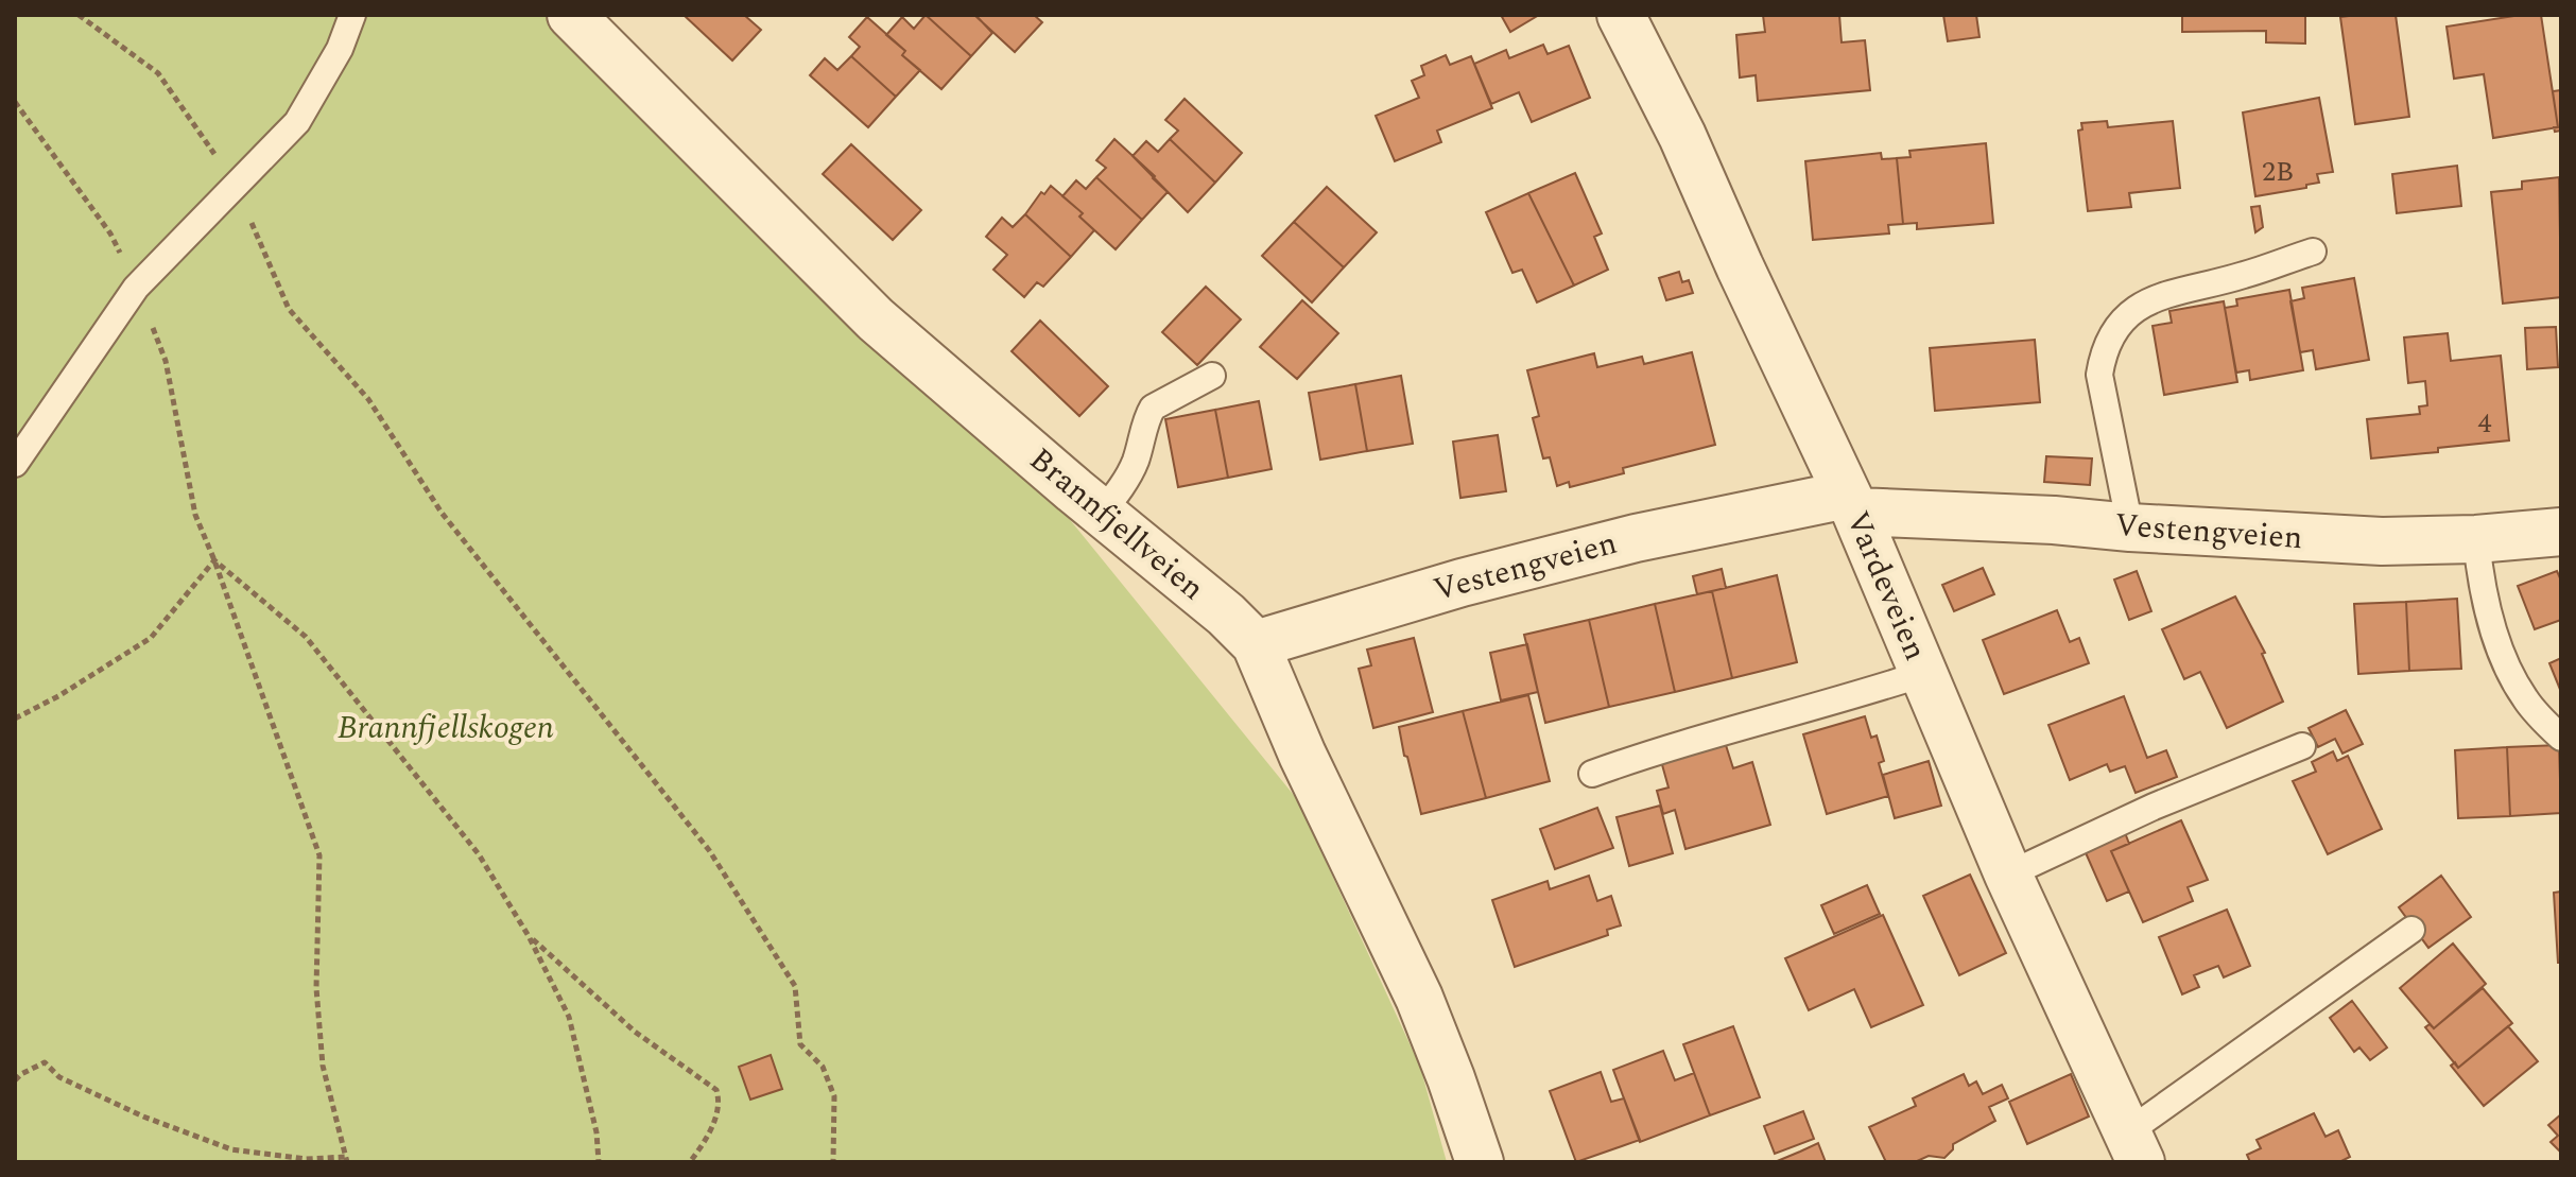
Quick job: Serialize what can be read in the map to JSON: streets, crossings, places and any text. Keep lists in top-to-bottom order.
{
  "streets": {
    "street": ["Brannfjellveien", "Vestengveien", "Vardeveien"]
  },
  "crossings": [
    ["Brannfjellveien", "Vestengveien"],
    ["Vestengveien", "Vardeveien"]
  ],
  "parks": ["Brannfjellskogen"],
  "house_numbers": ["2B", "4"]
}
